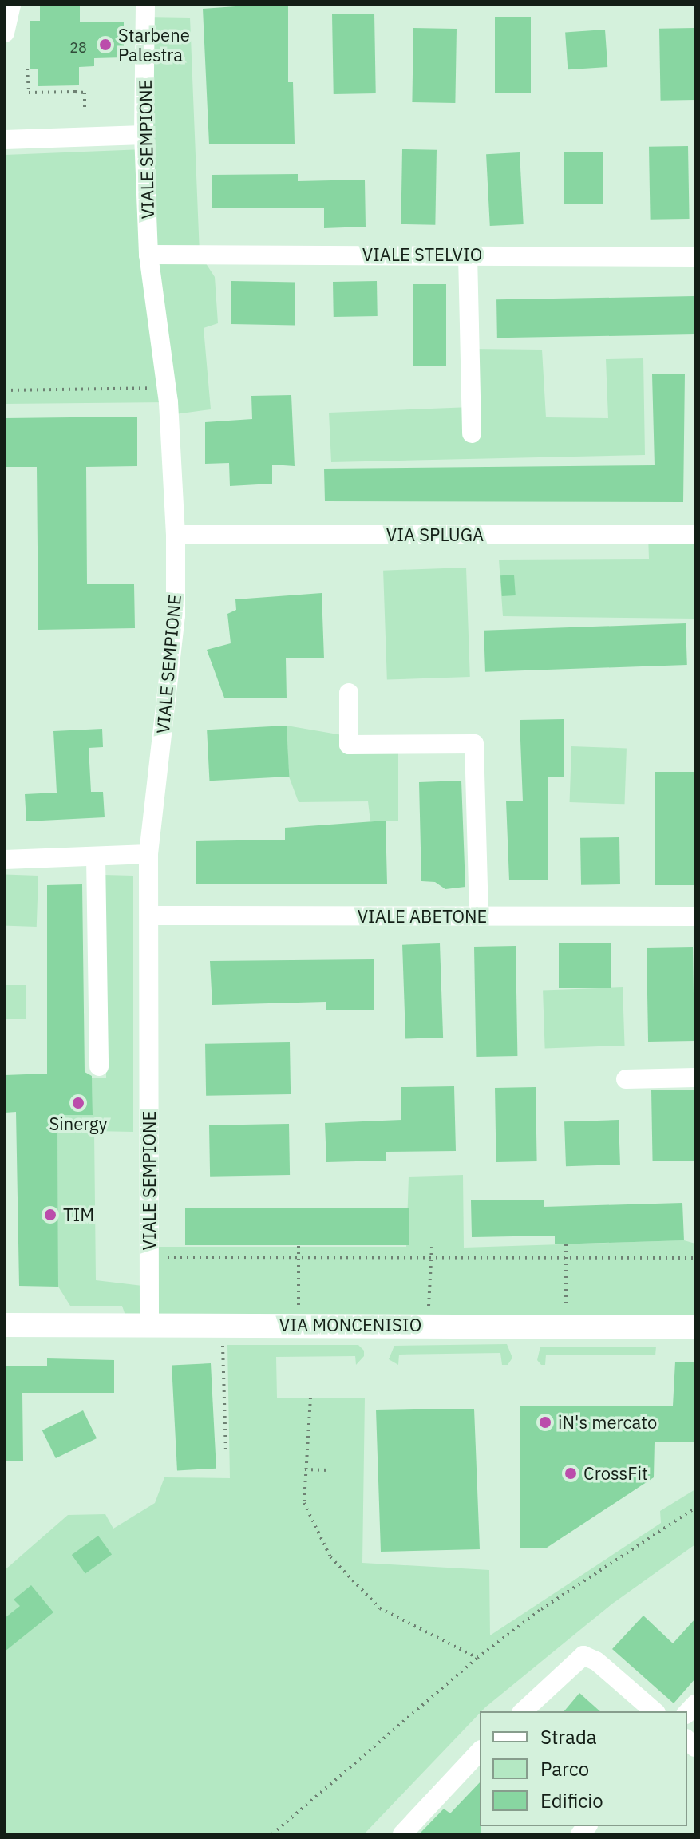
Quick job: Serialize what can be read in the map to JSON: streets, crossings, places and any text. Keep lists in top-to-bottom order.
{
  "streets": {
    "main road": ["VIA MONCENISIO"],
    "street": [
      "VIALE SEMPIONE",
      "VIALE STELVIO",
      "VIA SPLUGA",
      "VIALE ABETONE"
    ]
  },
  "crossings": [
    ["VIALE SEMPIONE", "VIALE STELVIO"],
    ["VIALE SEMPIONE", "VIA SPLUGA"],
    ["VIALE SEMPIONE", "VIALE ABETONE"],
    ["VIALE SEMPIONE", "VIA MONCENISIO"]
  ],
  "places": [
    "Starbene Palestra",
    "Sinergy",
    "TIM",
    "iN's mercato",
    "CrossFit"
  ],
  "house_numbers": ["28"],
  "legend": ["Strada", "Parco", "Edificio"]
}
